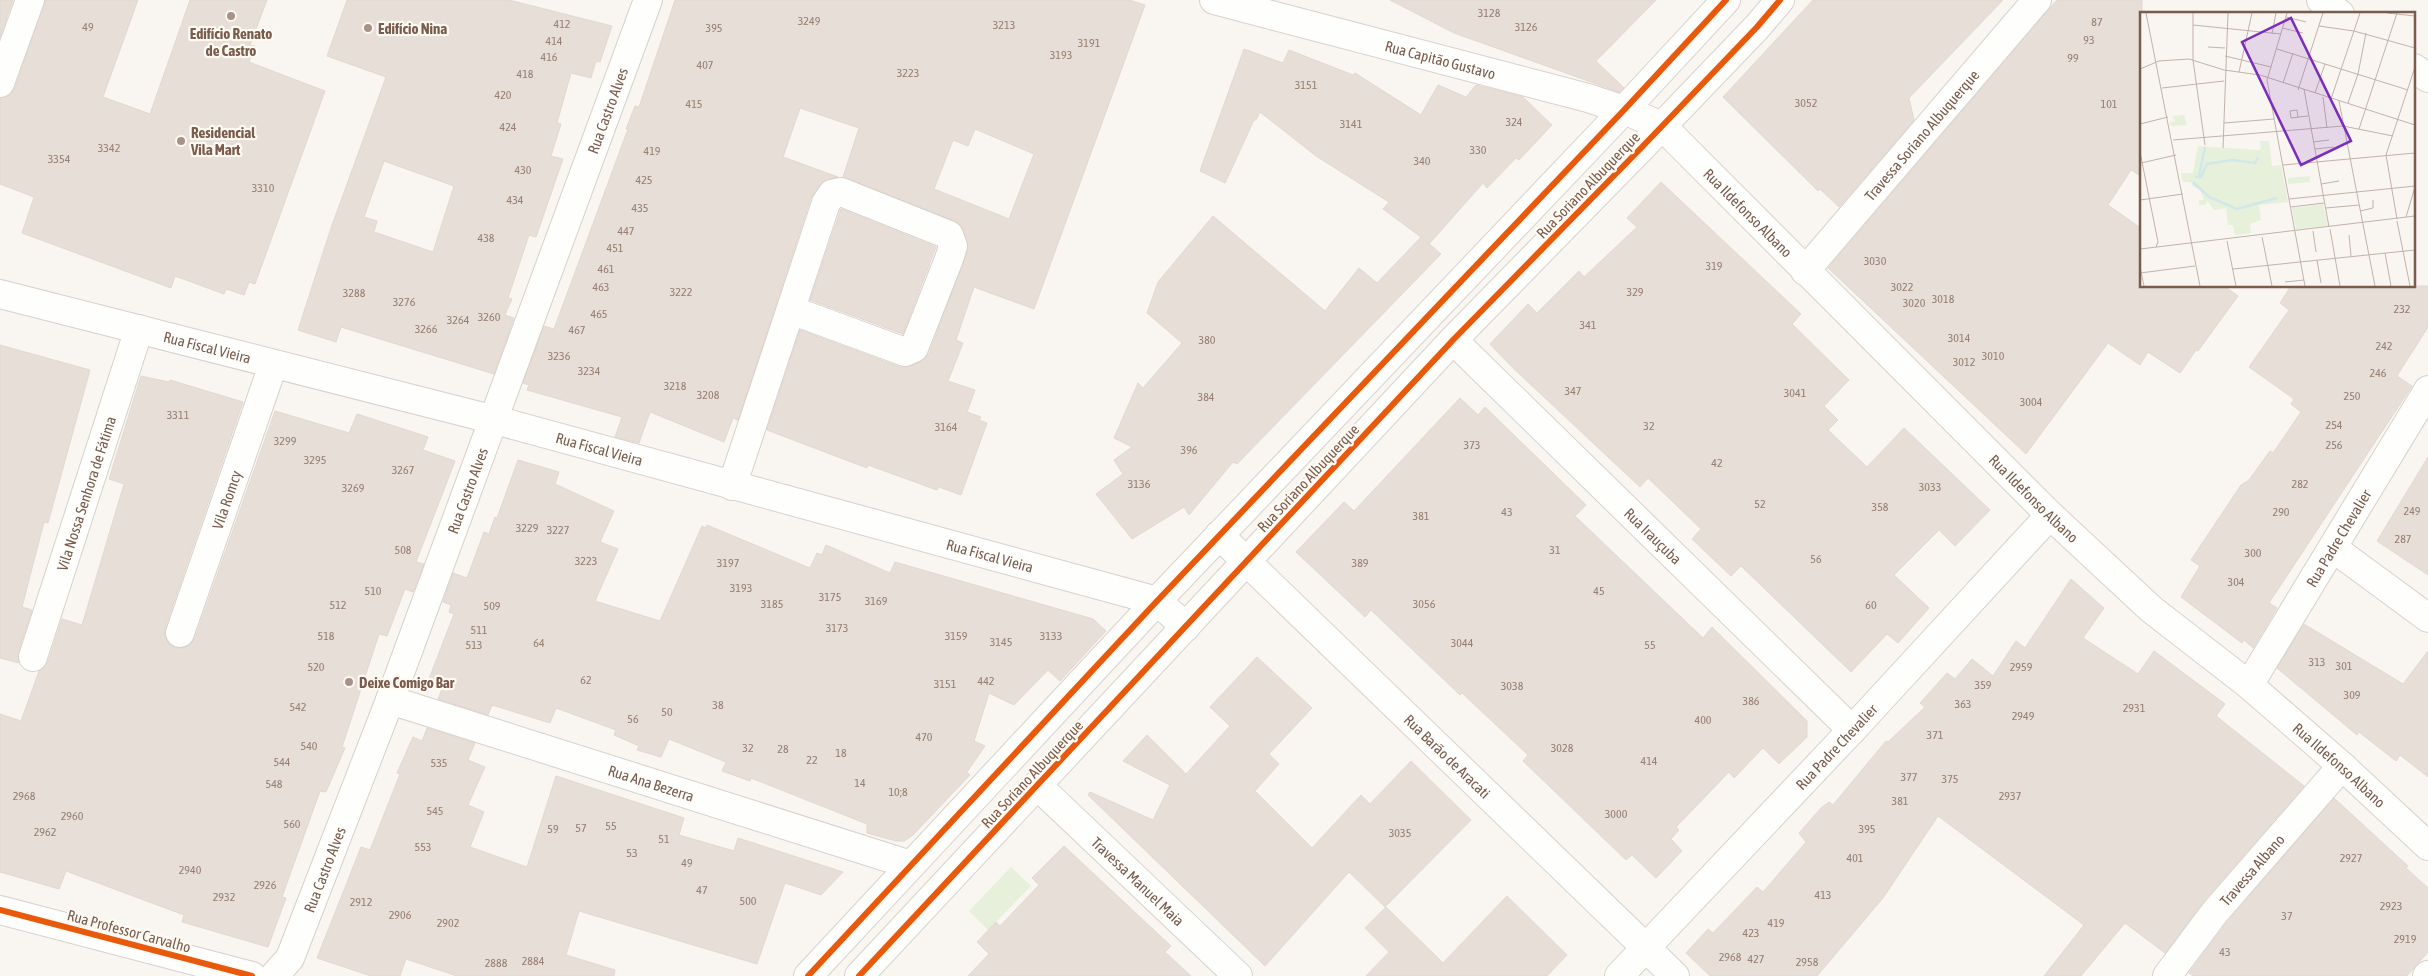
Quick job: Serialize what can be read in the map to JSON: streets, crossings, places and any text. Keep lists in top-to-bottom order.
{
  "streets": {
    "street": [
      "Rua Capitão Gustavo",
      "Rua Castro Alves",
      "Travessa Soriano Albuquerque",
      "Rua Soriano Albuquerque",
      "Rua Ildefonso Albano",
      "Rua Fiscal Vieira",
      "Vila Nossa Senhora de Fátima",
      "Vila Romcy",
      "Rua Irauçuba",
      "Rua Padre Chevalier",
      "Rua Barão de Aracati",
      "Rua Ana Bezerra",
      "Travessa Albano",
      "Travessa Manuel Maia",
      "Rua Professor Carvalho"
    ]
  },
  "crossings": [
    ["Rua Capitão Gustavo", "Rua Soriano Albuquerque"],
    ["Rua Capitão Gustavo", "Rua Ildefonso Albano"],
    ["Rua Castro Alves", "Rua Fiscal Vieira"],
    ["Rua Castro Alves", "Rua Ana Bezerra"],
    ["Travessa Soriano Albuquerque", "Rua Ildefonso Albano"],
    ["Rua Soriano Albuquerque", "Rua Ildefonso Albano"],
    ["Rua Soriano Albuquerque", "Rua Fiscal Vieira"],
    ["Rua Soriano Albuquerque", "Rua Irauçuba"],
    ["Rua Soriano Albuquerque", "Rua Barão de Aracati"],
    ["Rua Soriano Albuquerque", "Rua Ana Bezerra"],
    ["Rua Soriano Albuquerque", "Travessa Manuel Maia"],
    ["Rua Ildefonso Albano", "Rua Padre Chevalier"],
    ["Rua Ildefonso Albano", "Travessa Albano"],
    ["Rua Fiscal Vieira", "Vila Nossa Senhora de Fátima"],
    ["Rua Fiscal Vieira", "Vila Romcy"],
    ["Rua Irauçuba", "Rua Padre Chevalier"],
    ["Rua Padre Chevalier", "Rua Barão de Aracati"]
  ],
  "places": [
    "Edifício Renato de Castro",
    "Edifício Nina",
    "Residencial Vila Mart",
    "Deixe Comigo Bar"
  ],
  "house_numbers": [
    "3128",
    "3249",
    "87",
    "412",
    "3213",
    "49",
    "3126",
    "395",
    "93",
    "414",
    "3191",
    "3193",
    "416",
    "99",
    "407",
    "3223",
    "418",
    "3151",
    "420",
    "3052",
    "415",
    "101",
    "324",
    "3141",
    "424",
    "3342",
    "330",
    "419",
    "3354",
    "340",
    "430",
    "425",
    "3310",
    "434",
    "435",
    "447",
    "438",
    "451",
    "3030",
    "319",
    "461",
    "463",
    "3022",
    "3222",
    "329",
    "3288",
    "3018",
    "3276",
    "3020",
    "232",
    "465",
    "3260",
    "3264",
    "341",
    "3266",
    "467",
    "3014",
    "380",
    "242",
    "3236",
    "3010",
    "3012",
    "3234",
    "246",
    "3218",
    "347",
    "3041",
    "3208",
    "250",
    "384",
    "3004",
    "3311",
    "254",
    "32",
    "3164",
    "3299",
    "373",
    "256",
    "396",
    "3295",
    "42",
    "3267",
    "3136",
    "282",
    "3033",
    "3269",
    "52",
    "358",
    "249",
    "43",
    "290",
    "381",
    "3229",
    "3227",
    "287",
    "508",
    "31",
    "300",
    "56",
    "3223",
    "3197",
    "389",
    "304",
    "3193",
    "510",
    "45",
    "3175",
    "3169",
    "3185",
    "3056",
    "512",
    "60",
    "509",
    "3173",
    "511",
    "518",
    "3159",
    "3133",
    "3145",
    "64",
    "3044",
    "513",
    "55",
    "313",
    "301",
    "520",
    "2959",
    "62",
    "442",
    "3151",
    "359",
    "3038",
    "309",
    "386",
    "363",
    "38",
    "542",
    "2931",
    "50",
    "2949",
    "56",
    "400",
    "371",
    "470",
    "540",
    "32",
    "3028",
    "28",
    "18",
    "22",
    "414",
    "544",
    "535",
    "377",
    "375",
    "14",
    "548",
    "10;8",
    "2968",
    "2937",
    "381",
    "545",
    "3000",
    "2960",
    "560",
    "55",
    "57",
    "59",
    "395",
    "2962",
    "3035",
    "51",
    "553",
    "53",
    "401",
    "2927",
    "49",
    "2940",
    "2926",
    "47",
    "413",
    "2932",
    "500",
    "2912",
    "2923",
    "2906",
    "37",
    "2902",
    "419",
    "423",
    "2919",
    "43",
    "2968",
    "427",
    "2884",
    "2958",
    "2888"
  ]
}
